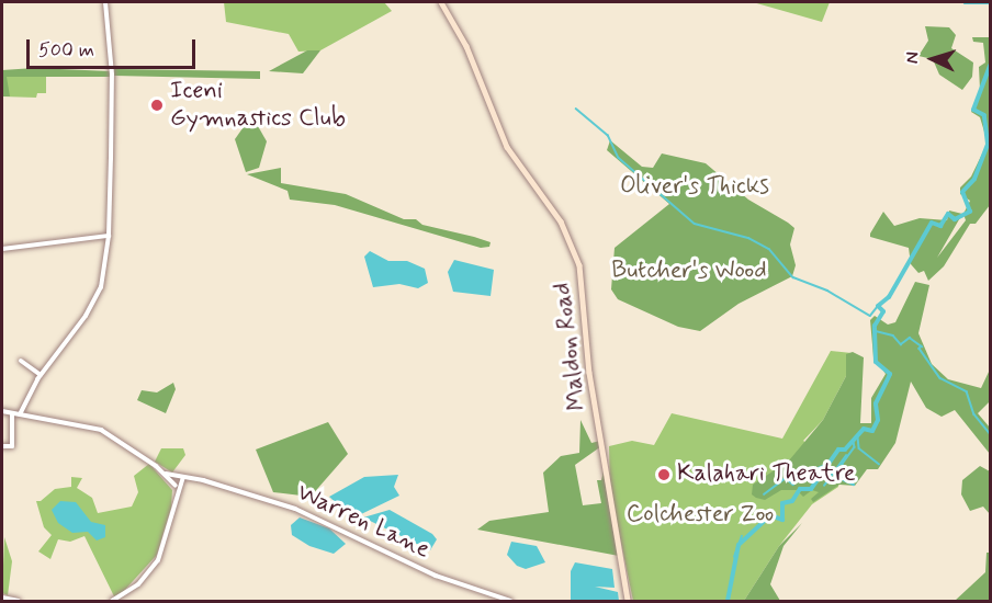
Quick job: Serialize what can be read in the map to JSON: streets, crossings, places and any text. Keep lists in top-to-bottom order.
{
  "streets": {
    "main road": ["Maldon Road"],
    "street": ["Warren Lane"]
  },
  "parks": ["Oliver's Thicks", "Butcher's Wood", "Colchester Zoo"],
  "places": ["Iceni Gymnastics Club", "Kalahari Theatre"],
  "scale_bar": "500 m",
  "north": "left"
}
